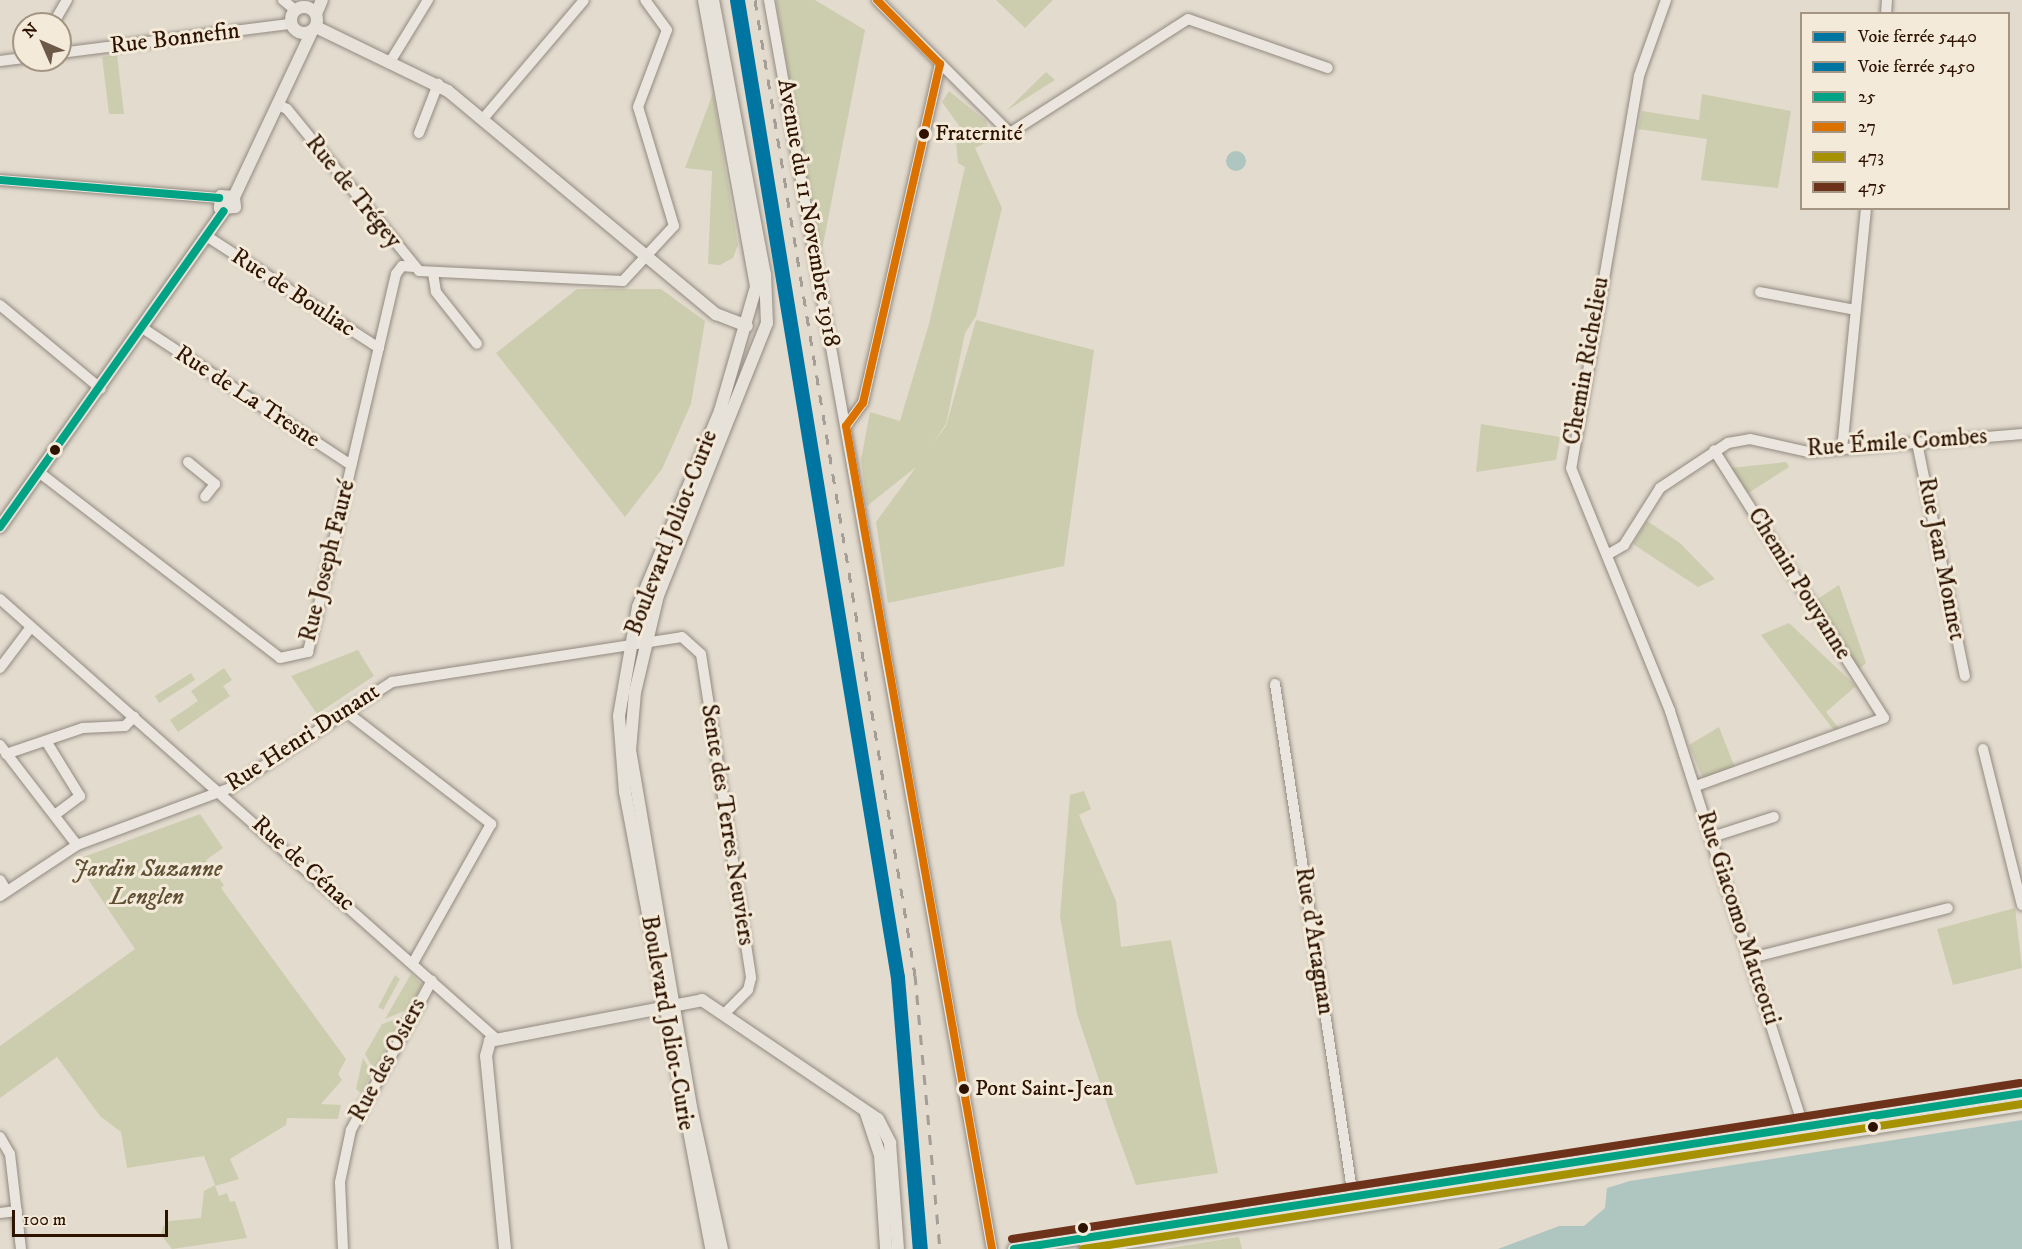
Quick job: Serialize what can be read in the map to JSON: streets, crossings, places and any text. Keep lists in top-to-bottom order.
{
  "streets": {
    "main road": ["Boulevard Joliot-Curie"],
    "street": [
      "Rue Bonnefin",
      "Rue de Trégey",
      "Avenue du 11 Novembre 1918",
      "Rue de Bouliac",
      "Chemin Richelieu",
      "Rue de La Tresne",
      "Rue Émile Combes",
      "Rue Jean Monnet",
      "Rue Joseph Fauré",
      "Chemin Pouyanne",
      "Rue Henri Dunant",
      "Sente des Terres Neuviers",
      "Rue de Cénac",
      "Rue Giacomo Matteotti",
      "Rue d'Artagnan",
      "Rue des Osiers"
    ]
  },
  "crossings": [
    ["Rue de Trégey", "Rue Joseph Fauré"],
    ["Rue de Bouliac", "Rue Joseph Fauré"],
    ["Chemin Richelieu", "Rue Émile Combes"],
    ["Chemin Richelieu", "Rue Giacomo Matteotti"],
    ["Rue de La Tresne", "Rue Joseph Fauré"],
    ["Rue Émile Combes", "Rue Jean Monnet"],
    ["Rue Émile Combes", "Chemin Pouyanne"],
    ["Boulevard Joliot-Curie", "Rue Henri Dunant"],
    ["Chemin Pouyanne", "Rue Giacomo Matteotti"],
    ["Rue Henri Dunant", "Sente des Terres Neuviers"],
    ["Rue Henri Dunant", "Rue de Cénac"],
    ["Rue de Cénac", "Rue des Osiers"]
  ],
  "parks": ["Jardin Suzanne Lenglen"],
  "places": ["Fraternité", "Pont Saint-Jean"],
  "lines": [
    "rail line 5440",
    "rail line 5450",
    "transit line 27",
    "transit line 25",
    "transit line 475",
    "transit line 473"
  ],
  "legend": [
    "Voie ferrée 5440",
    "Voie ferrée 5450",
    "25",
    "27",
    "473",
    "475"
  ],
  "scale_bar": "100 m",
  "north": "top left"
}
